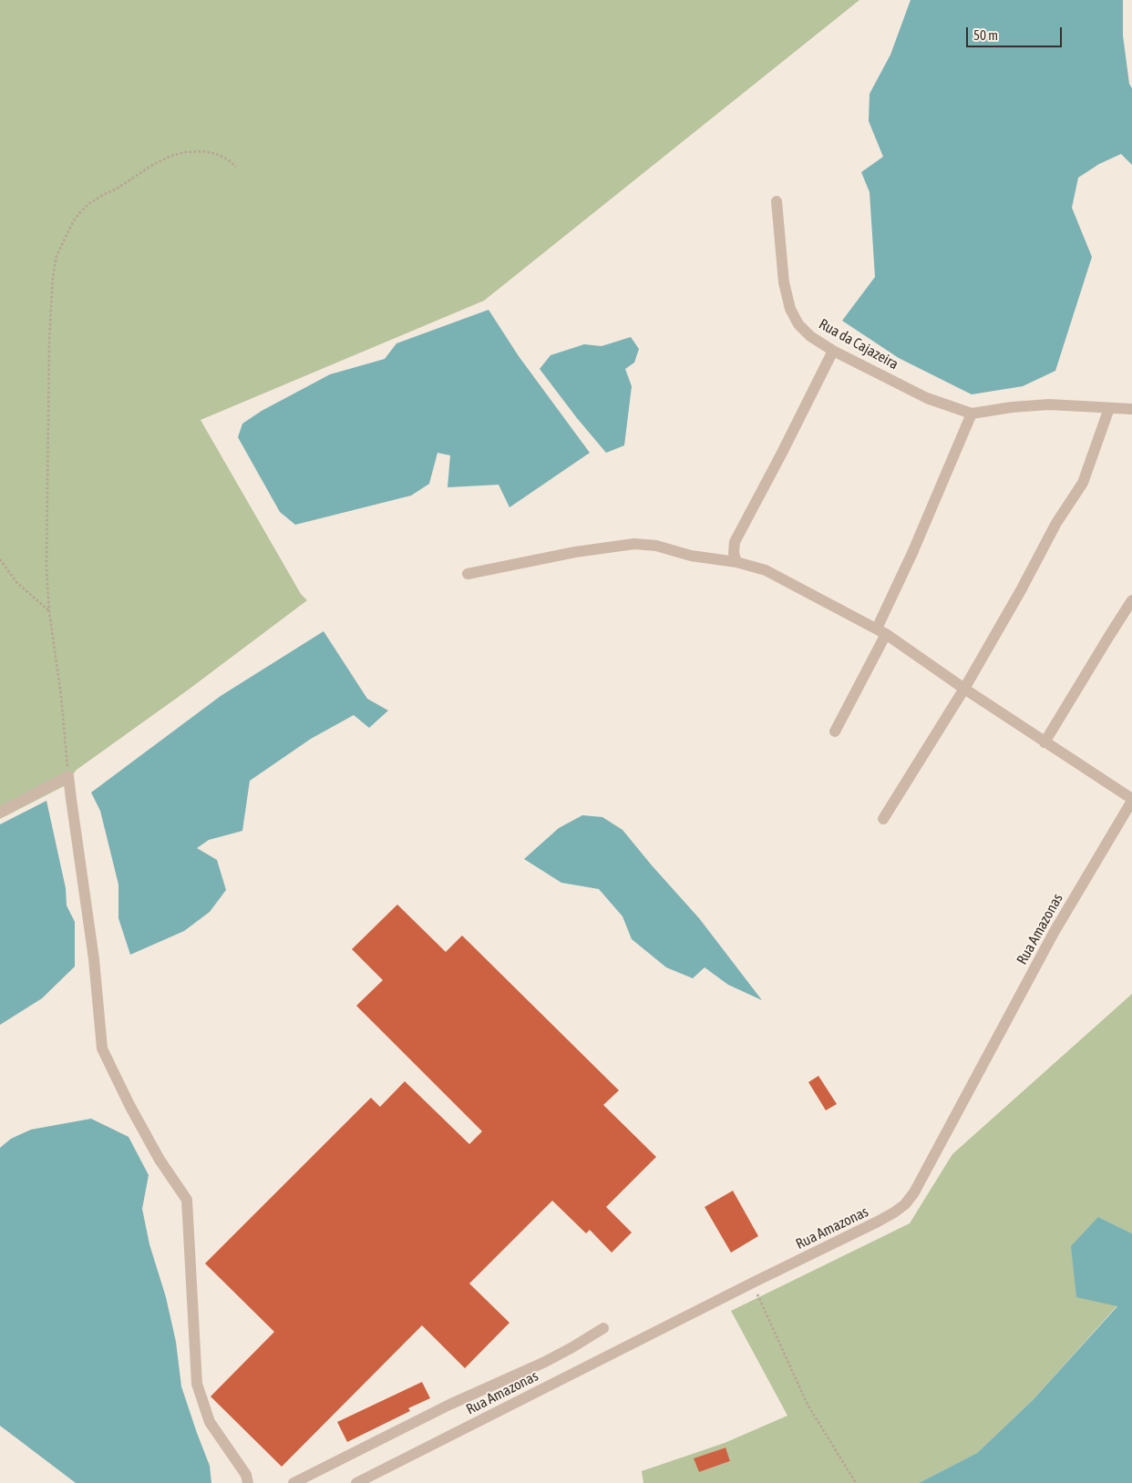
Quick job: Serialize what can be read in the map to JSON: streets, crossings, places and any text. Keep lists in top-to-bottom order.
{
  "streets": {
    "street": ["Rua da Cajazeira", "Rua Amazonas"]
  },
  "scale_bar": "50 m"
}
